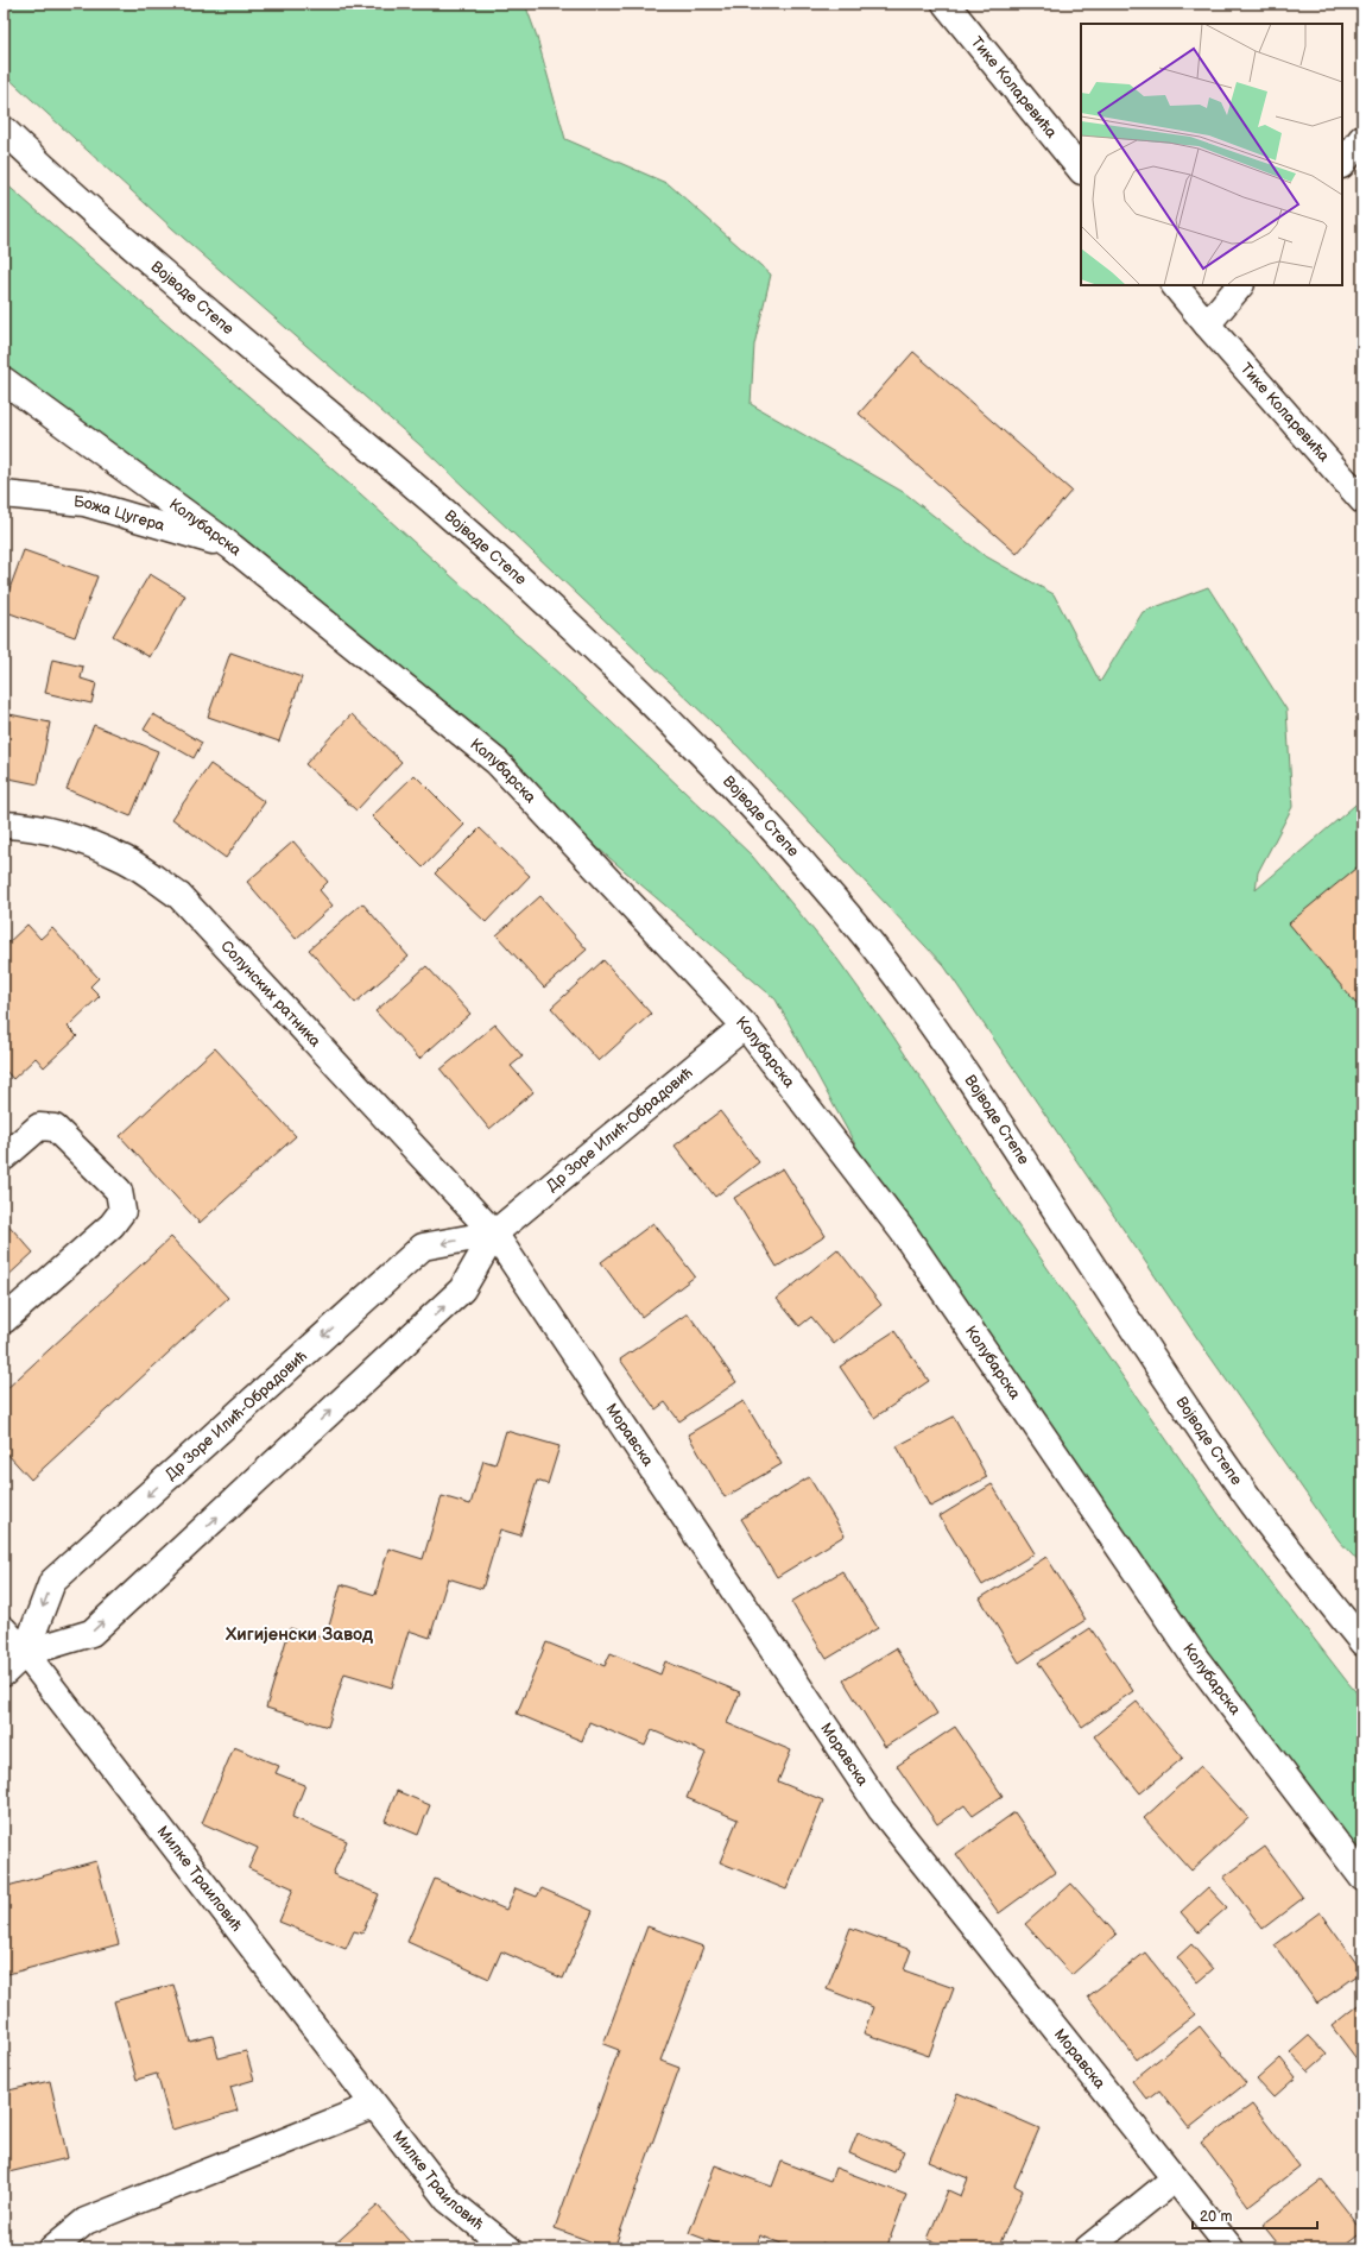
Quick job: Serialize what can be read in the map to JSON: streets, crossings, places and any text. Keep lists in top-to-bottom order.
{
  "streets": {
    "street": [
      "Тике Коларевића",
      "Војводе Степе",
      "Божа Цугера",
      "Колубарска",
      "Солунских ратника",
      "Др Зоре Илић-Обрадовић",
      "Моравска",
      "Милке Траиловић"
    ]
  },
  "crossings": [
    ["Божа Цугера", "Колубарска"],
    ["Колубарска", "Др Зоре Илић-Обрадовић"],
    ["Солунских ратника", "Др Зоре Илић-Обрадовић"],
    ["Солунских ратника", "Моравска"],
    ["Др Зоре Илић-Обрадовић", "Моравска"],
    ["Др Зоре Илић-Обрадовић", "Милке Траиловић"]
  ],
  "districts": ["Хигијенски Завод"],
  "scale_bar": "20 m"
}
